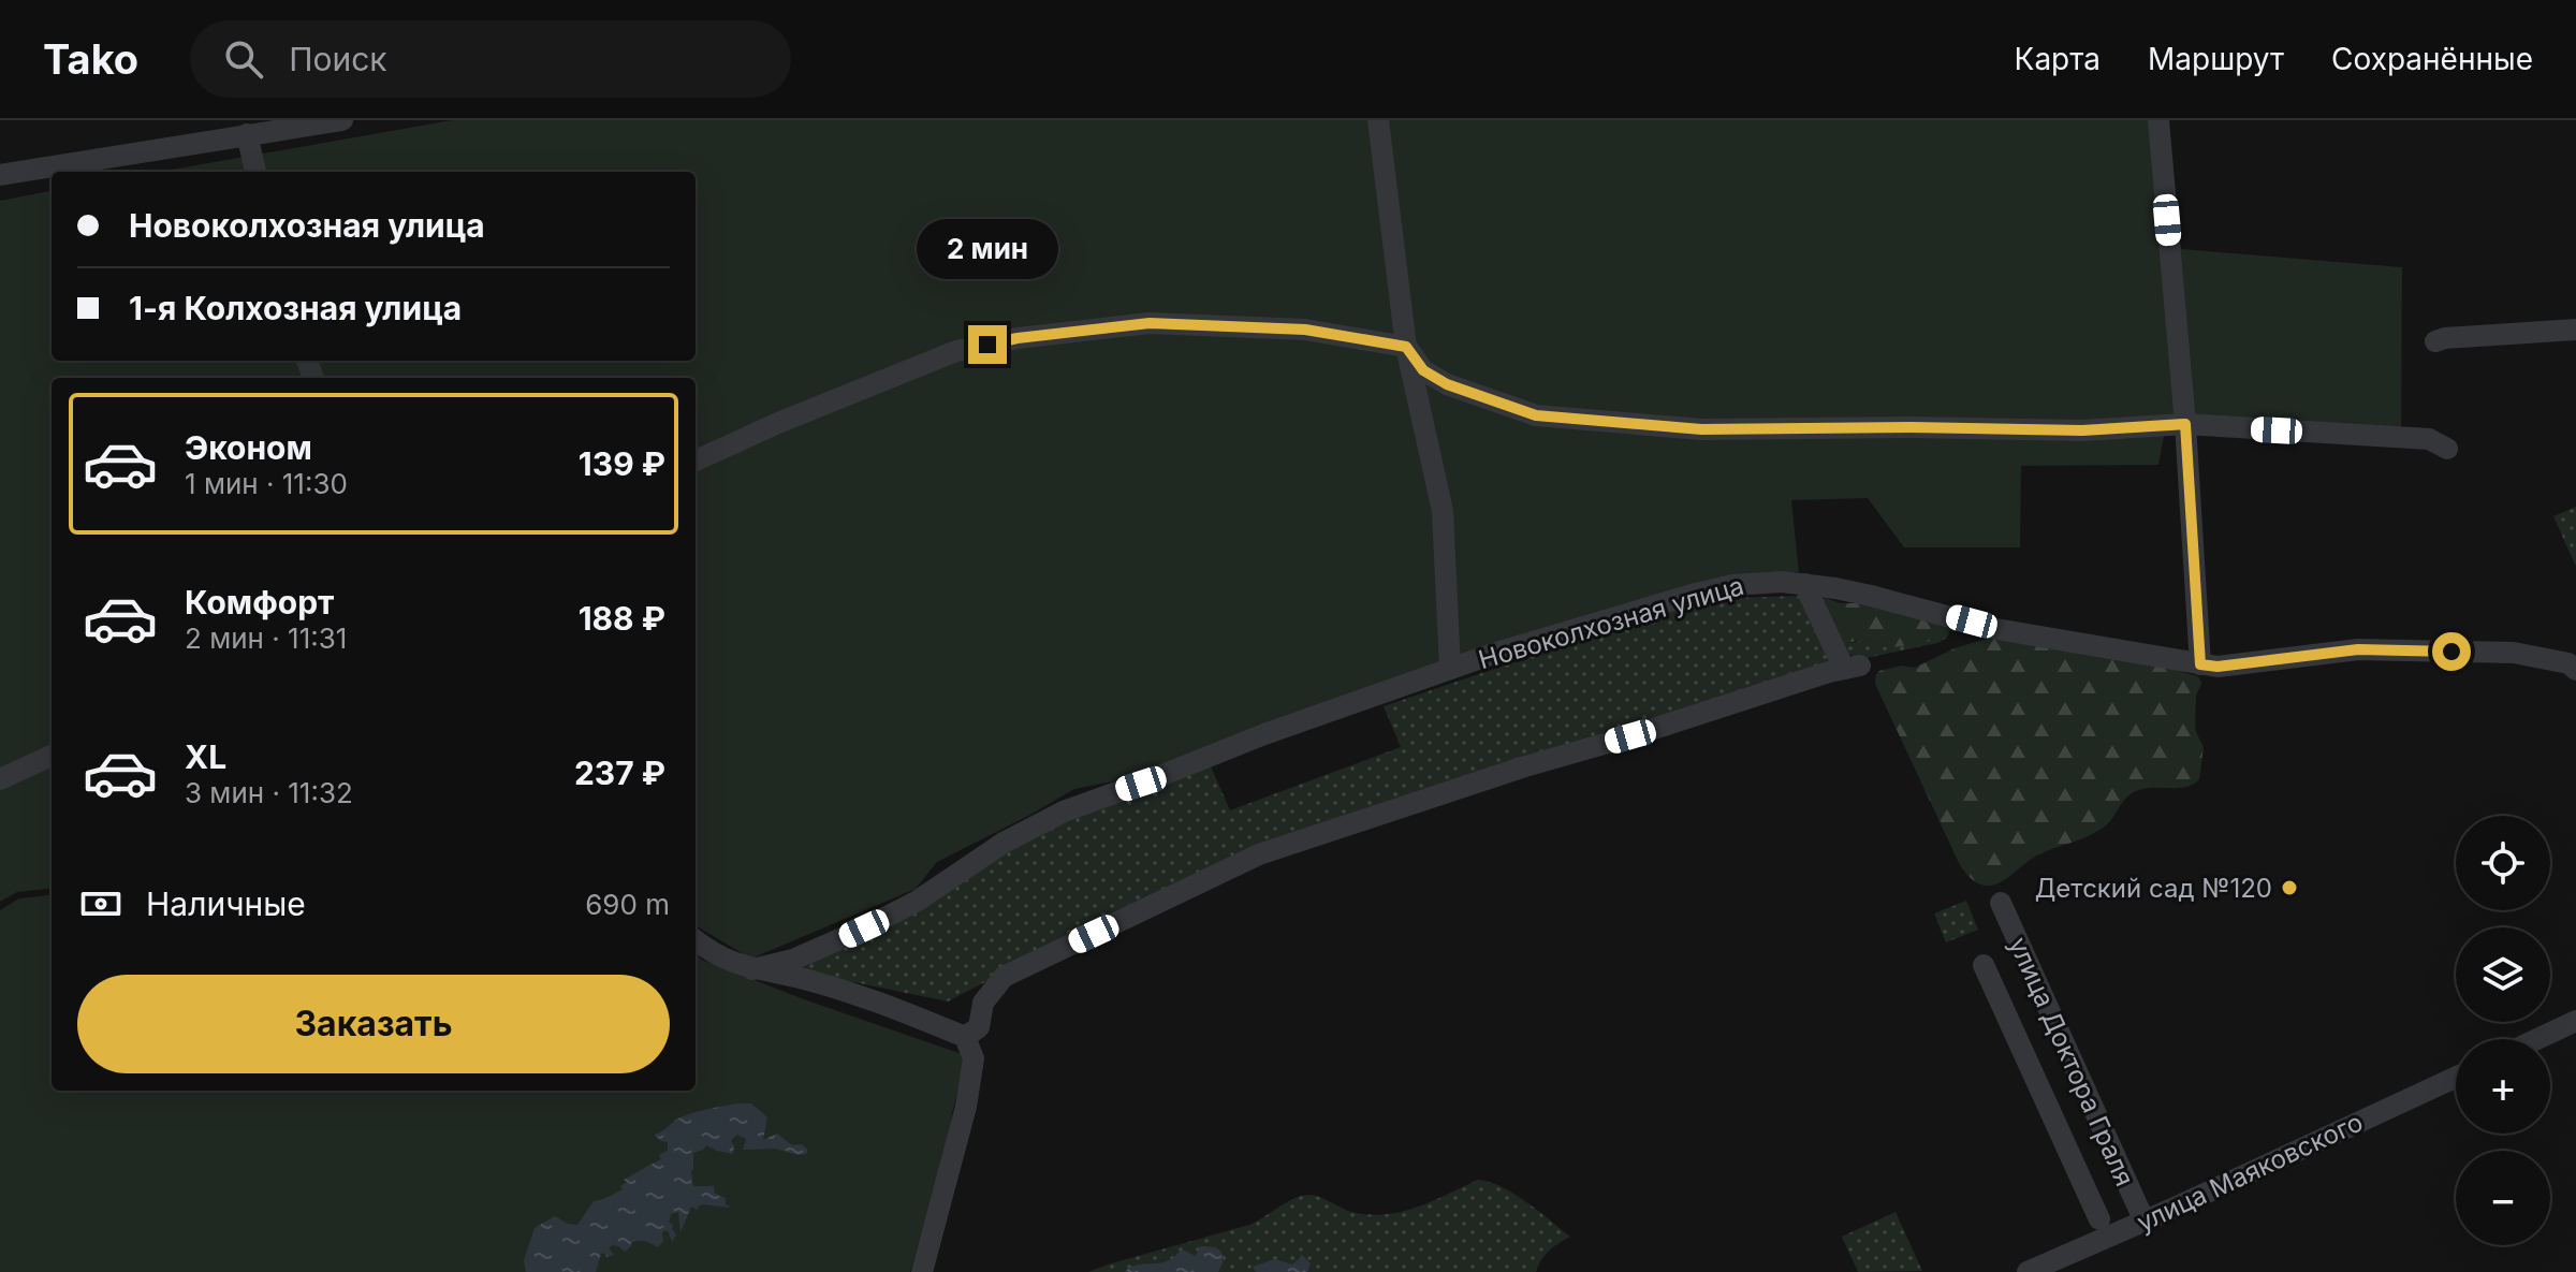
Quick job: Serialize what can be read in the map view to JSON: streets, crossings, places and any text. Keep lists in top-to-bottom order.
{
  "streets": {
    "street": ["Новоколхозная улица", "улица Доктора Граля", "улица Маяковского"]
  },
  "crossings": [
    ["улица Доктора Граля", "улица Маяковского"]
  ],
  "places": ["Детский сад №120"],
  "page": {
    "header": "Tako",
    "search": "Поиск",
    "nav": ["Карта", "Маршрут", "Сохранённые"],
    "banner": ["Новоколхозная улица", "1-я Колхозная улица"],
    "bubble": "2 мин",
    "list": [
      {
        "name": "Эконом",
        "note": "1 мин · 11:30",
        "value": "139 ₽"
      },
      {
        "name": "Комфорт",
        "note": "2 мин · 11:31",
        "value": "188 ₽"
      },
      {
        "name": "XL",
        "note": "3 мин · 11:32",
        "value": "237 ₽"
      }
    ],
    "map_buttons": ["+", "−"],
    "pay": ["Наличные", "690 m"],
    "buttons": "Заказать"
  }
}
